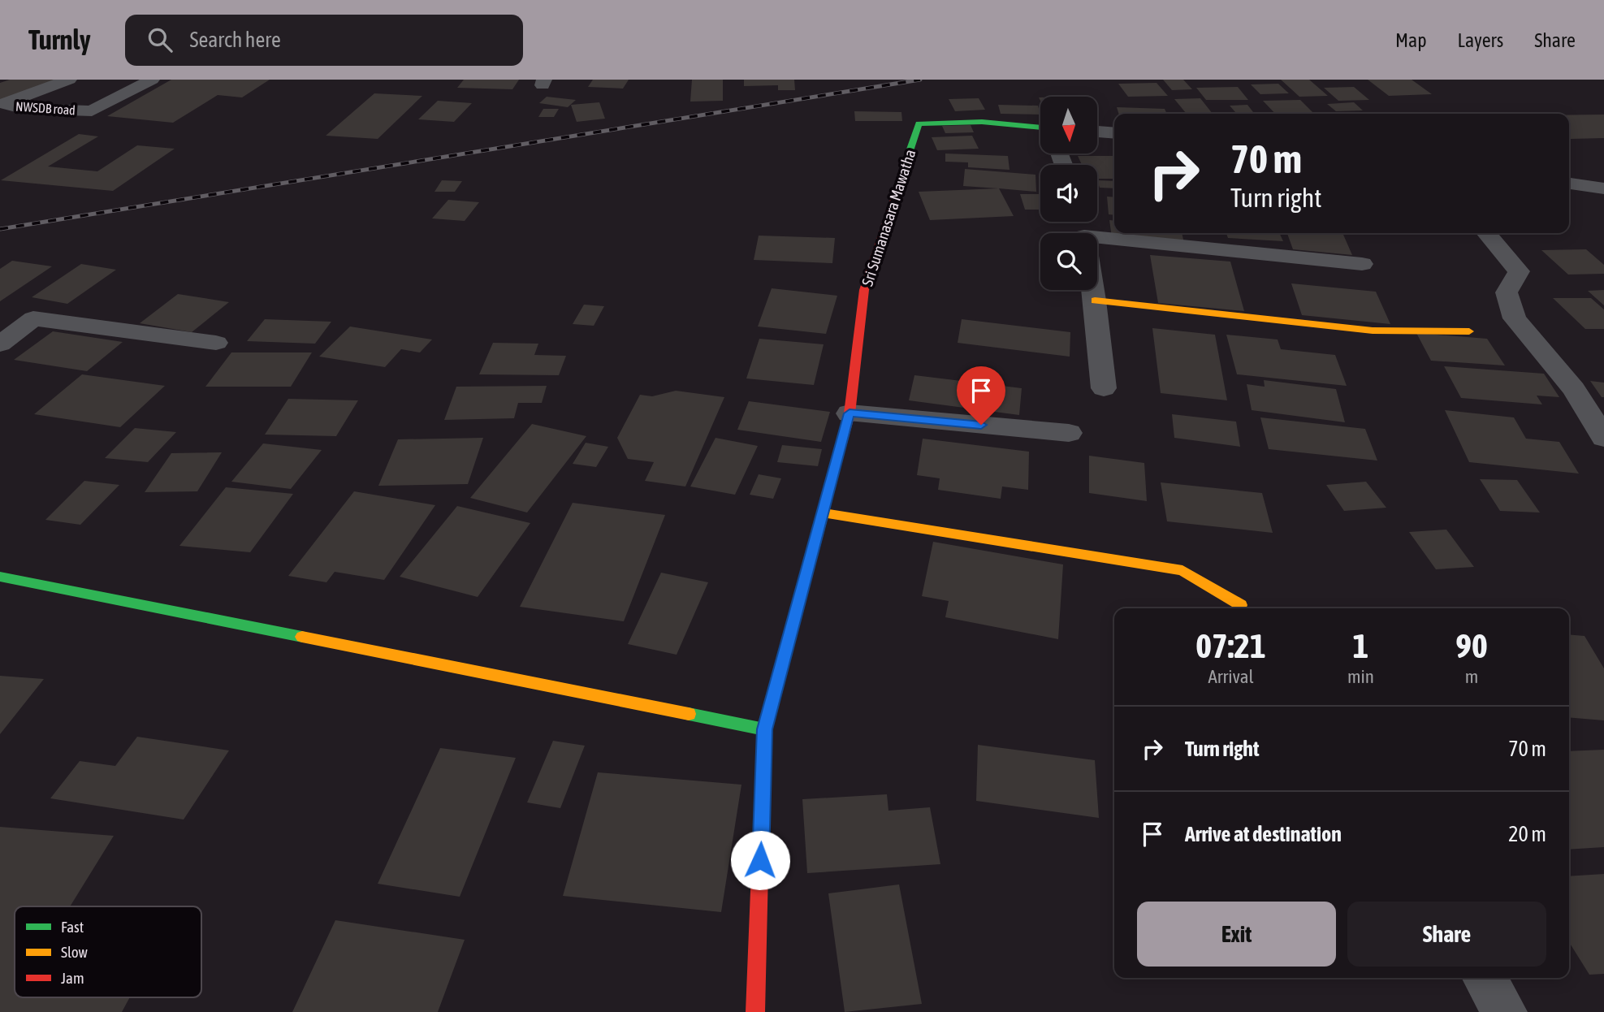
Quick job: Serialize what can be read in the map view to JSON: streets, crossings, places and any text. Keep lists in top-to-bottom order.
{
  "streets": {
    "street": ["NWSDB road", "Sri Sumanasara Mawatha"]
  },
  "legend": ["Fast", "Slow", "Jam"],
  "north": "bottom",
  "page": {
    "header": "Turnly",
    "search": "Search here",
    "nav": ["Map", "Layers", "Share"],
    "turn": ["70 m", "Turn right"],
    "eta": [
      "07:21",
      "Arrival",
      "1",
      "min",
      "90",
      "m"
    ],
    "list": [
      {
        "name": "Turn right",
        "value": "70 m"
      },
      {
        "name": "Arrive at destination",
        "value": "20 m"
      }
    ],
    "buttons": ["Exit", "Share"]
  }
}
